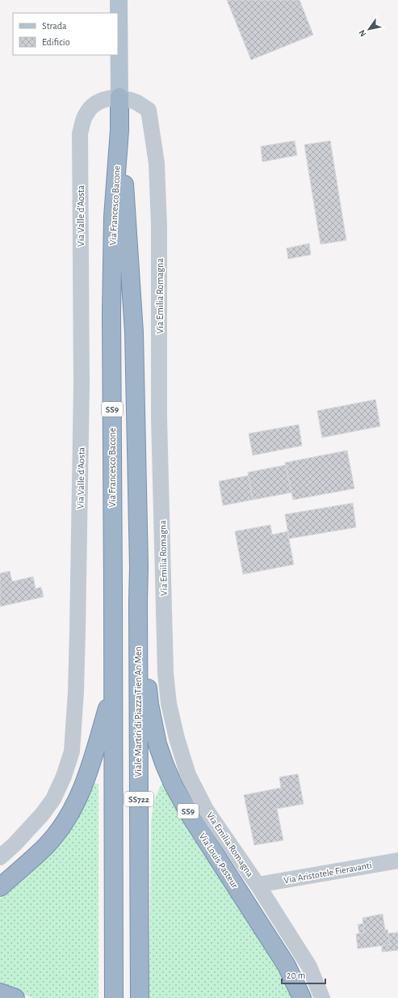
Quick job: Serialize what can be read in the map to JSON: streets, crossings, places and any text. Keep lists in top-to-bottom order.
{
  "streets": {
    "highway": [
      "Via Francesco Bacone",
      "SS9",
      "Viale Martiri di Piazza Tien An Men",
      "SS722",
      "Via Louis Pasteur"
    ],
    "street": ["Via Valle d'Aosta", "Via Emilia Romagna", "Via Aristotele Fieravanti"]
  },
  "crossings": [
    ["Via Francesco Bacone", "Via Valle d'Aosta"],
    ["Via Francesco Bacone", "Via Emilia Romagna"],
    ["Via Francesco Bacone", "Viale Martiri di Piazza Tien An Men"],
    ["Via Francesco Bacone", "SS722"],
    ["Via Francesco Bacone", "Via Louis Pasteur"],
    ["Via Valle d'Aosta", "Via Emilia Romagna"],
    ["Via Emilia Romagna", "Via Aristotele Fieravanti"],
    ["Viale Martiri di Piazza Tien An Men", "Via Louis Pasteur"]
  ],
  "legend": ["Strada", "Edificio"],
  "scale_bar": "20 m",
  "north": "bottom left"
}
